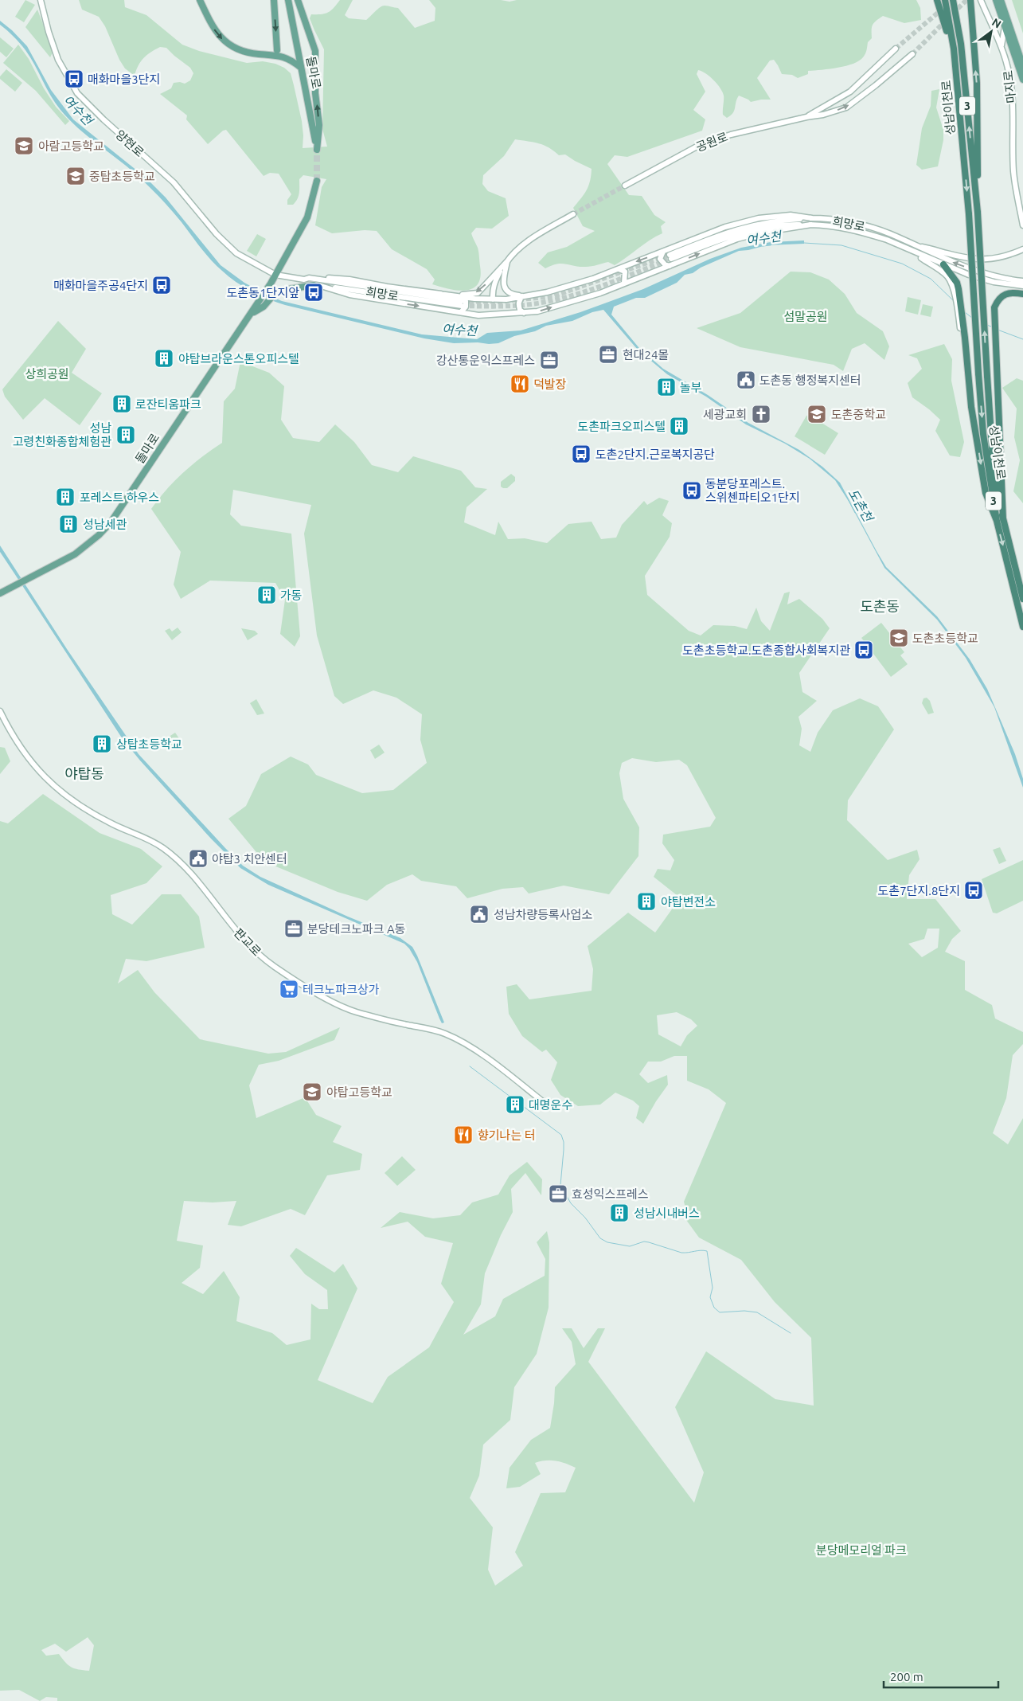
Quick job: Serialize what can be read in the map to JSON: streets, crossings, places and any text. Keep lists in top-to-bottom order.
{
  "streets": {
    "highway": ["3", "성남이천로"],
    "main road": [
      "돌마로",
      "마지로",
      "공원로",
      "양현로",
      "희망로",
      "판교로"
    ]
  },
  "crossings": [
    ["돌마로", "양현로"],
    ["돌마로", "희망로"],
    ["양현로", "희망로"]
  ],
  "districts": ["도촌동", "야탑동"],
  "water": ["여수천", "도촌천"],
  "parks": ["섬말공원", "상희공원", "분당메모리얼 파크"],
  "places": {
    "bus stop": [
      "매화마을3단지",
      "매화마을주공4단지",
      "도촌동1단지앞",
      "도촌2단지.근로복지공단",
      "동분당포레스트. 스위첸파티오1단지",
      "도촌초등학교.도촌종합사회복지관",
      "도촌7단지.8단지"
    ],
    "school or university": [
      "아람고등학교",
      "중탑초등학교",
      "도촌중학교",
      "도촌초등학교",
      "야탑고등학교"
    ],
    "office": [
      "현대24몰",
      "강산통운익스프레스",
      "분당테크노파크 A동",
      "효성익스프레스"
    ],
    "building": [
      "야탑브라운스톤오피스텔",
      "놀부",
      "로잔티움파크",
      "도촌파크오피스텔",
      "성남 고령친화종합체험관",
      "포레스트 하우스",
      "성남세관",
      "가동",
      "상탑초등학교",
      "야탑변전소",
      "대명운수",
      "성남시내버스"
    ],
    "public building": ["도촌동 행정복지센터", "야탑3 치안센터", "성남차량등록사업소"],
    "restaurant": ["덕발장", "향기나는 터"],
    "church": ["세광교회"],
    "supermarket": ["테크노파크상가"]
  },
  "scale_bar": "200 m",
  "north": "top right"
}
